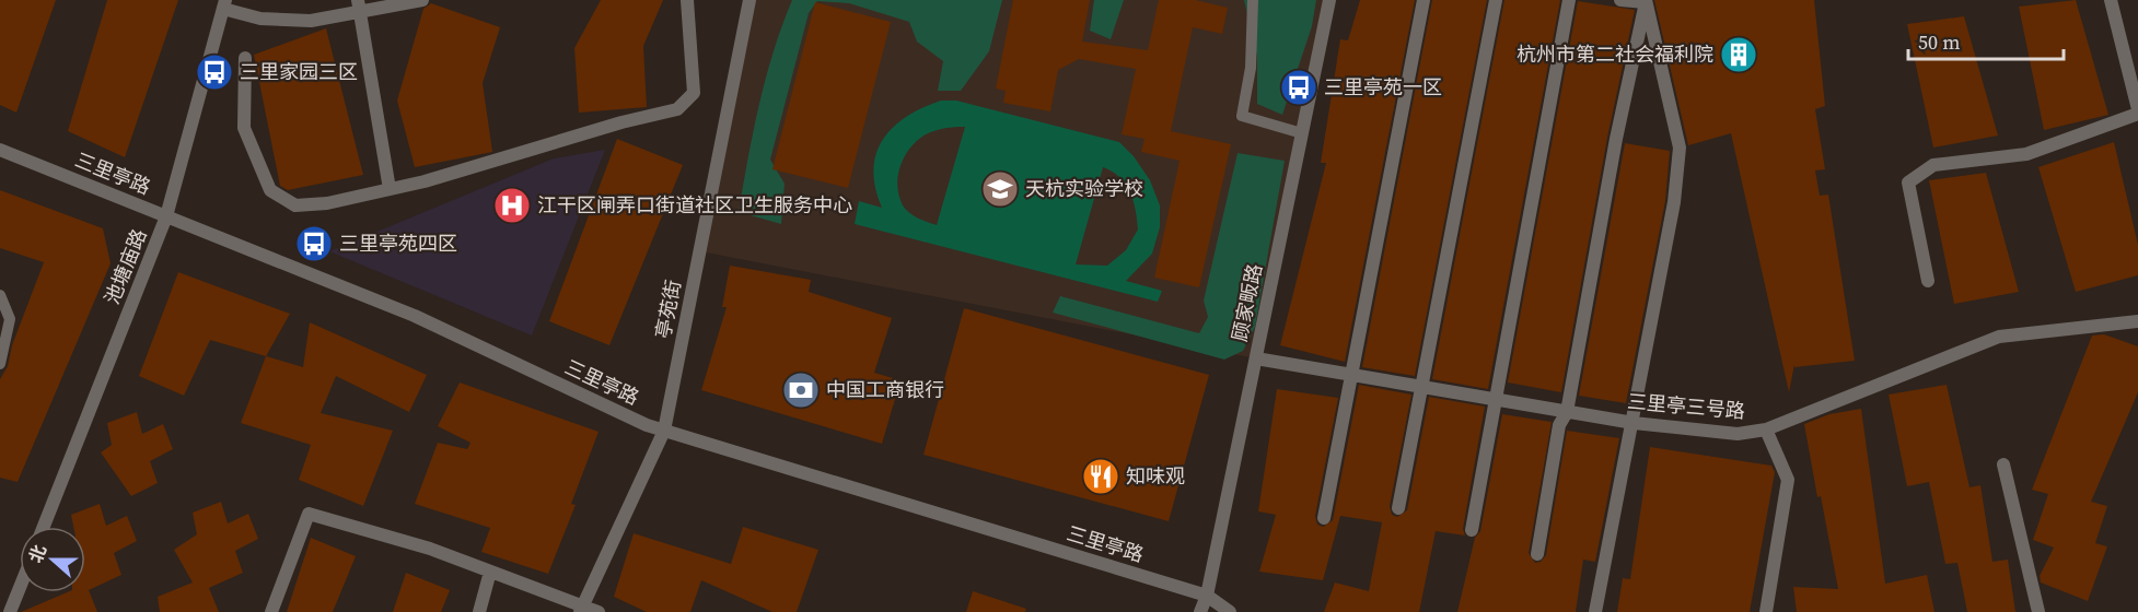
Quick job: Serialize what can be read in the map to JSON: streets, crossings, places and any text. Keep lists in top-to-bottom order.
{
  "streets": {
    "street": [
      "三里亭路",
      "池塘庙路",
      "顾家畈路",
      "亭苑街",
      "三里亭三号路"
    ]
  },
  "crossings": [
    ["三里亭路", "池塘庙路"],
    ["三里亭路", "顾家畈路"],
    ["三里亭路", "亭苑街"],
    ["顾家畈路", "三里亭三号路"]
  ],
  "places": {
    "building": ["杭州市第二社会福利院"],
    "bus stop": ["三里家园三区", "三里亭苑一区", "三里亭苑四区"],
    "school or university": ["天杭实验学校"],
    "hospital": ["江干区闸弄口街道社区卫生服务中心"],
    "bank": ["中国工商银行"],
    "restaurant": ["知味观"]
  },
  "scale_bar": "50 m",
  "north": "left"
}
